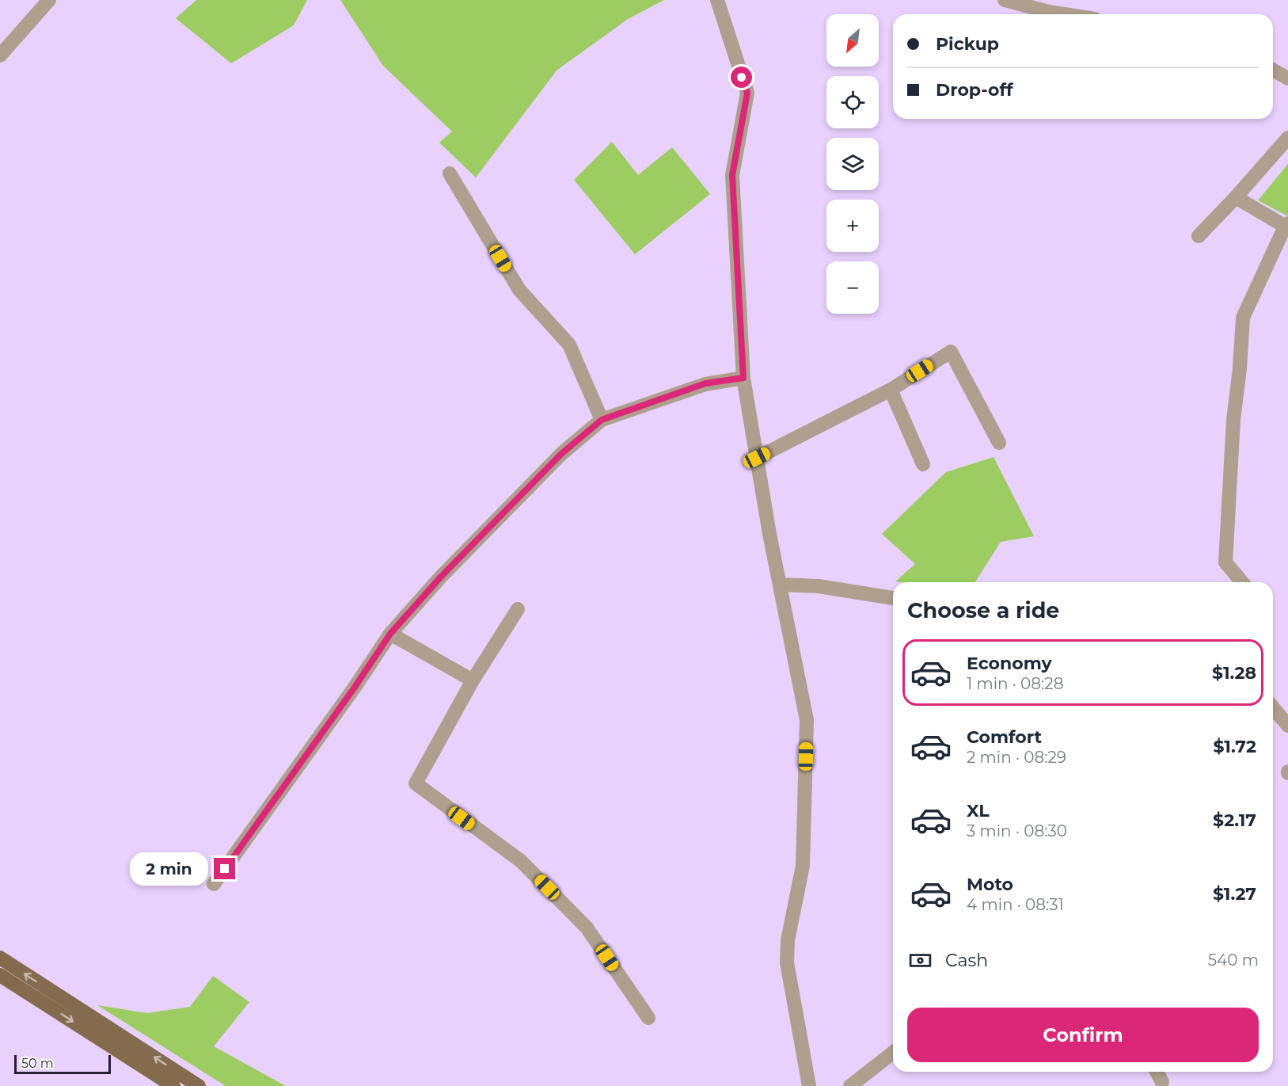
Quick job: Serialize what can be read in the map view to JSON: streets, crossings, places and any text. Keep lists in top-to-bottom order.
{
  "scale_bar": "50 m",
  "north": "bottom left",
  "page": {
    "map_buttons": ["+", "−"],
    "banner": ["Pickup", "Drop-off"],
    "heading": "Choose a ride",
    "list": [
      {
        "name": "Economy",
        "note": "1 min · 08:28",
        "value": "$1.28"
      },
      {
        "name": "Comfort",
        "note": "2 min · 08:29",
        "value": "$1.72"
      },
      {
        "name": "XL",
        "note": "3 min · 08:30",
        "value": "$2.17"
      },
      {
        "name": "Moto",
        "note": "4 min · 08:31",
        "value": "$1.27"
      }
    ],
    "bubble": "2 min",
    "pay": ["Cash", "540 m"],
    "buttons": "Confirm",
    "scale": "50 m"
  }
}
